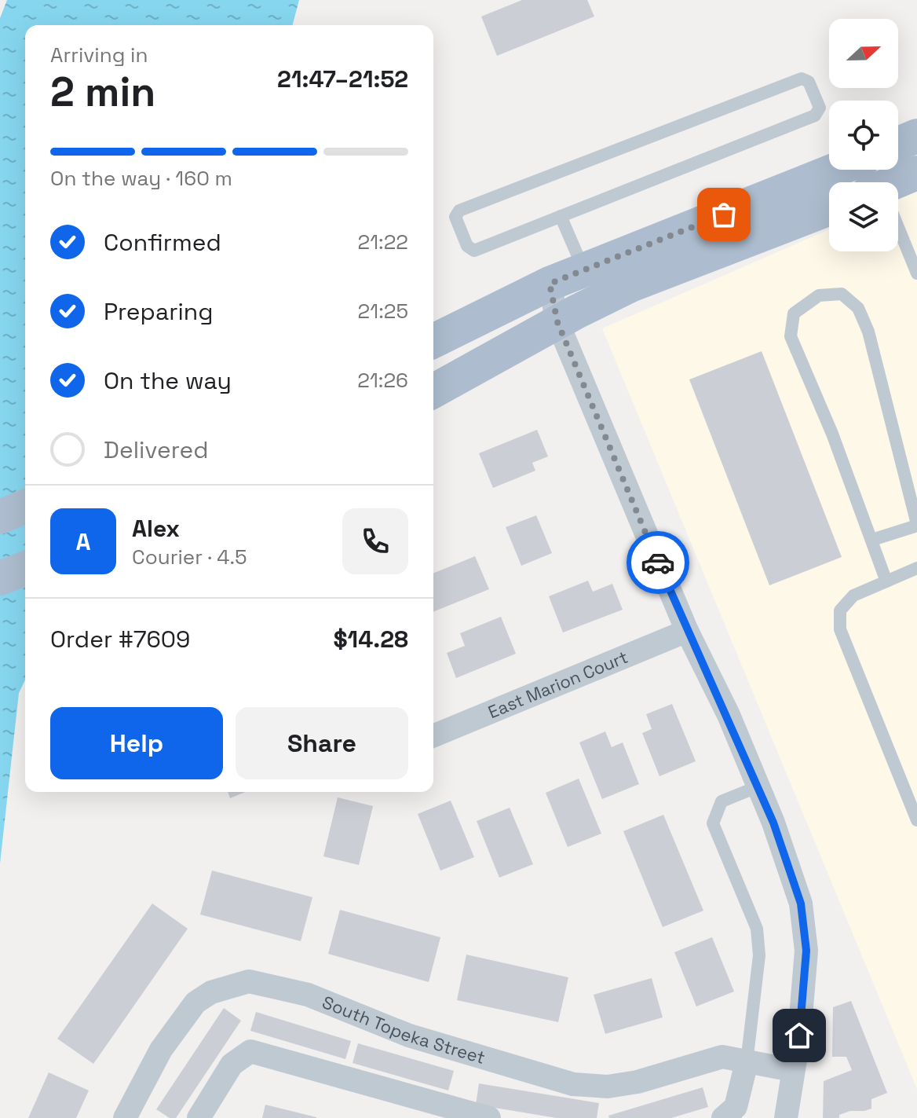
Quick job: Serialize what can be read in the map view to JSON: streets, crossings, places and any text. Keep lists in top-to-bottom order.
{
  "streets": {
    "street": ["East Marion Court", "South Topeka Street"]
  },
  "north": "right",
  "page": {
    "heading": ["2 min", "Arriving in", "21:47–21:52"],
    "panel": [
      "Alex",
      "Courier · 4.5",
      "Order #7609",
      "$14.28"
    ],
    "bar": "On the way · 160 m",
    "list": [
      ["Confirmed", "21:22"],
      ["Preparing", "21:25"],
      ["On the way", "21:26"],
      "Delivered"
    ],
    "round": "A",
    "buttons": ["Help", "Share"]
  }
}
